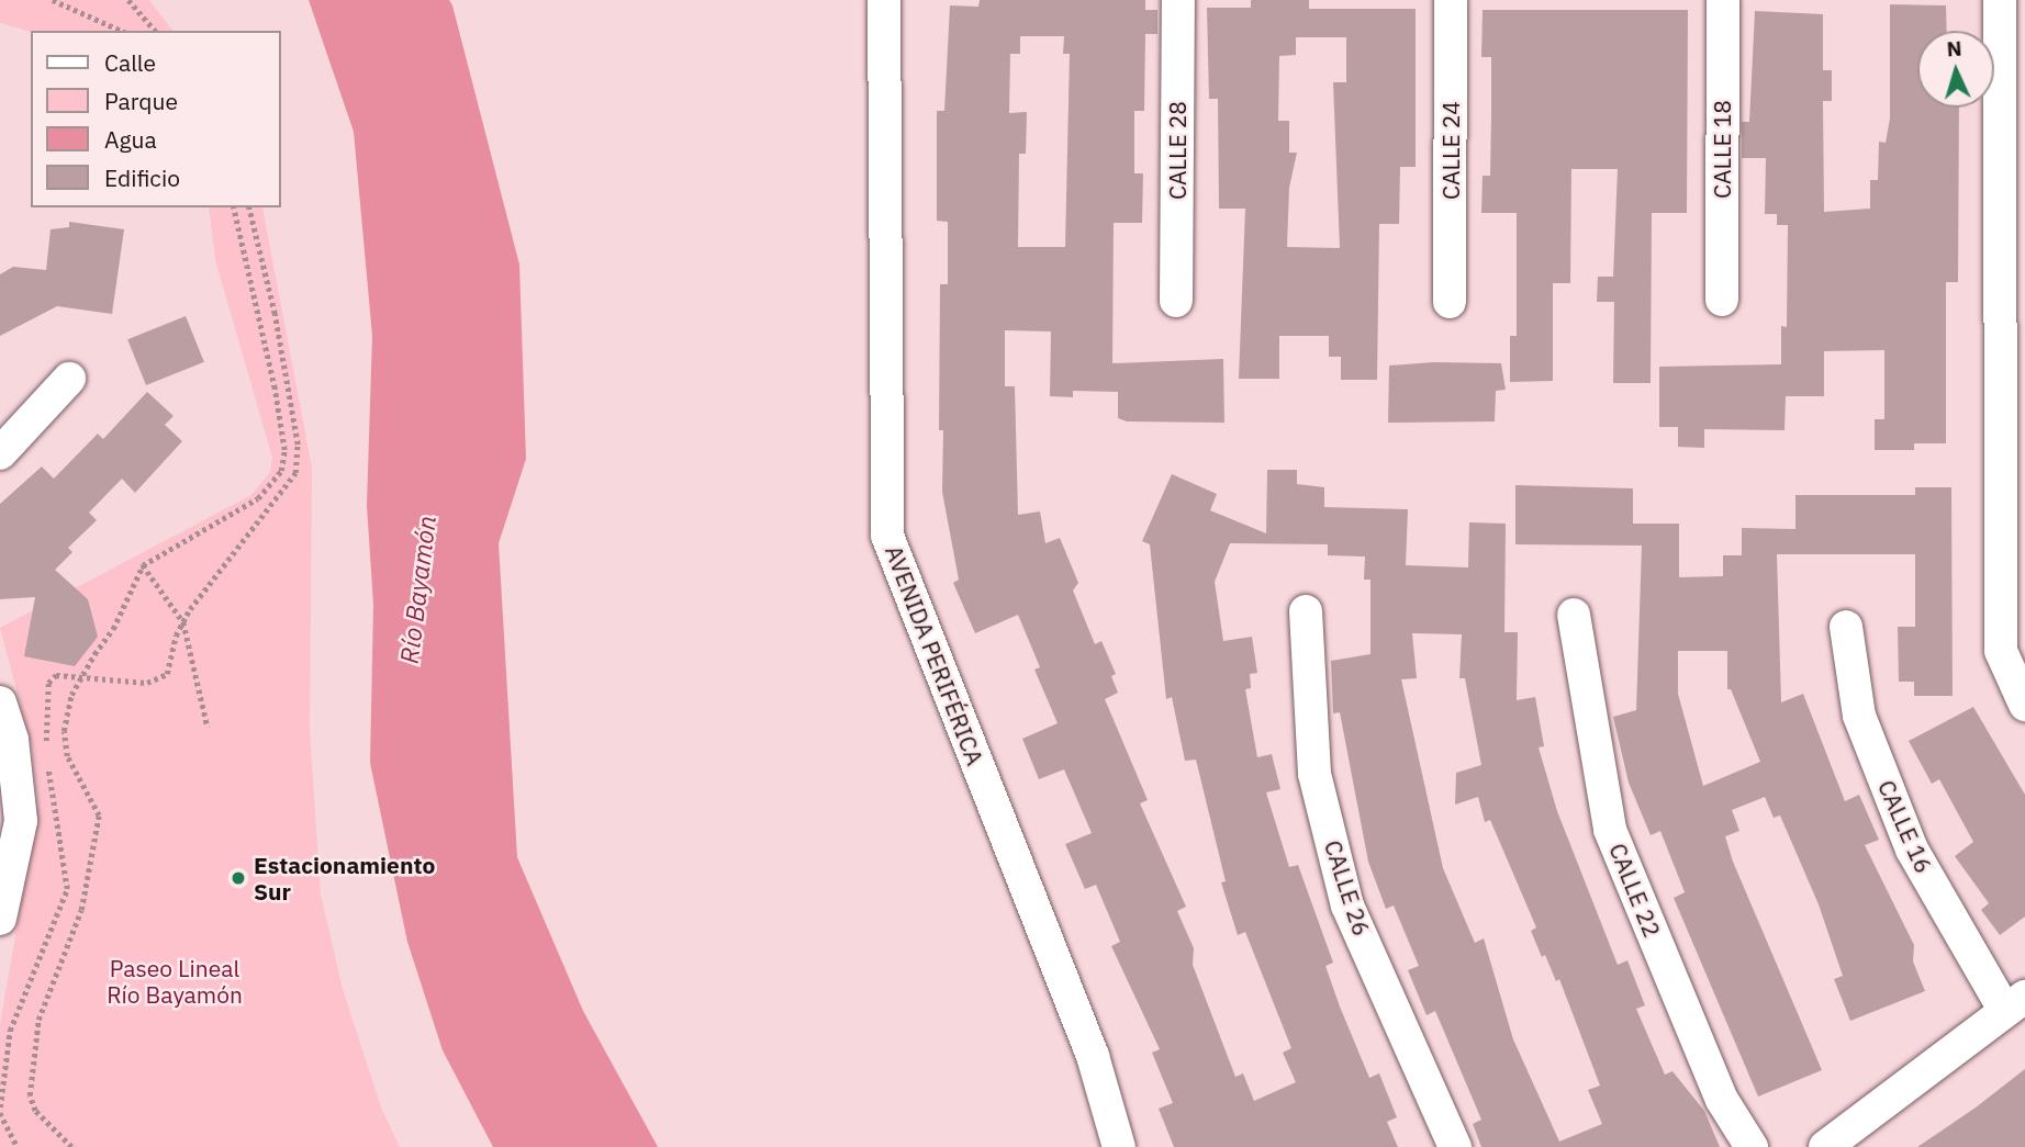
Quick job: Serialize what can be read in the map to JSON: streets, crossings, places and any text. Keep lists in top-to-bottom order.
{
  "streets": {
    "street": [
      "CALLE 18",
      "CALLE 28",
      "CALLE 24",
      "AVENIDA PERIFÉRICA",
      "CALLE 16",
      "CALLE 26",
      "CALLE 22"
    ]
  },
  "water": ["Río Bayamón"],
  "parks": ["Paseo Lineal Río Bayamón"],
  "places": ["Estacionamiento Sur"],
  "legend": [
    "Calle",
    "Parque",
    "Agua",
    "Edificio"
  ],
  "north": "top"
}
